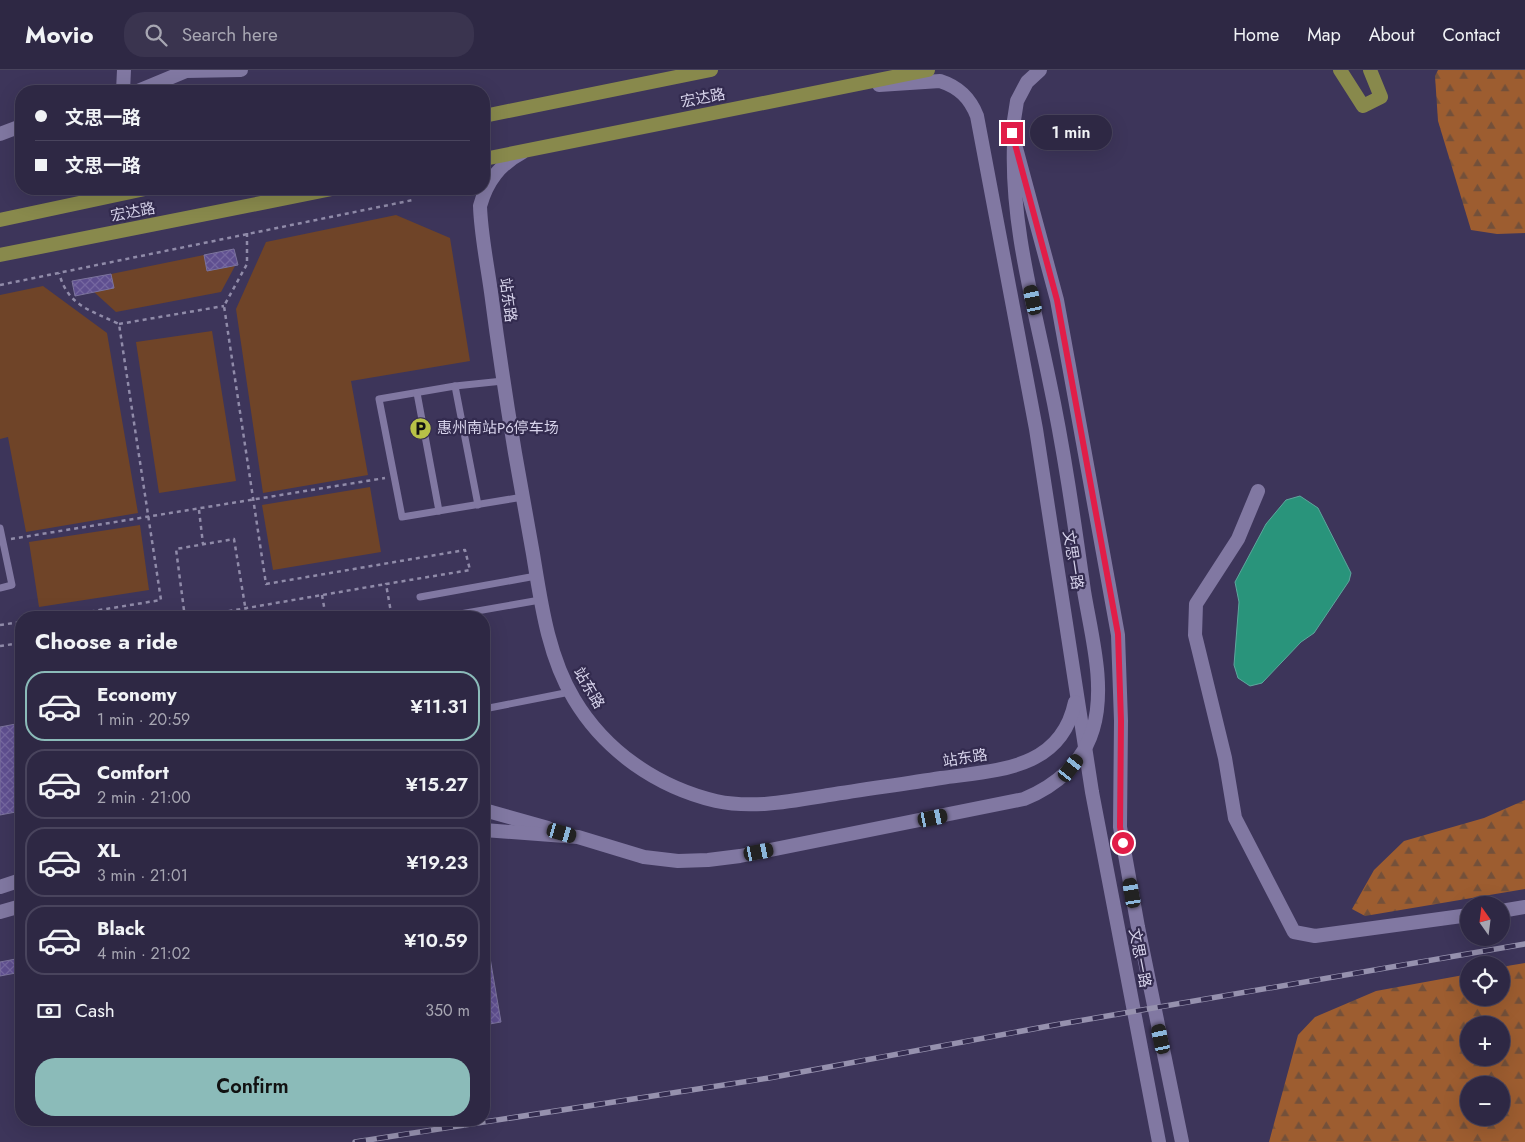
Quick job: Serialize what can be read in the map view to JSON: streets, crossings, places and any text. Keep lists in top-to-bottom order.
{
  "streets": {
    "main road": ["宏达路"],
    "street": ["站东路", "文思一路"]
  },
  "crossings": [
    ["宏达路", "站东路"],
    ["宏达路", "文思一路"],
    ["站东路", "文思一路"]
  ],
  "places": {
    "parking": ["惠州南站P6停车场"]
  },
  "north": "top",
  "page": {
    "header": "Movio",
    "search": "Search here",
    "nav": [
      "Home",
      "Map",
      "About",
      "Contact"
    ],
    "banner": ["文思一路", "文思一路"],
    "bubble": "1 min",
    "heading": "Choose a ride",
    "list": [
      {
        "name": "Economy",
        "note": "1 min · 20:59",
        "value": "¥11.31"
      },
      {
        "name": "Comfort",
        "note": "2 min · 21:00",
        "value": "¥15.27"
      },
      {
        "name": "XL",
        "note": "3 min · 21:01",
        "value": "¥19.23"
      },
      {
        "name": "Black",
        "note": "4 min · 21:02",
        "value": "¥10.59"
      }
    ],
    "map_buttons": ["+", "−"],
    "pay": ["Cash", "350 m"],
    "buttons": "Confirm"
  }
}
